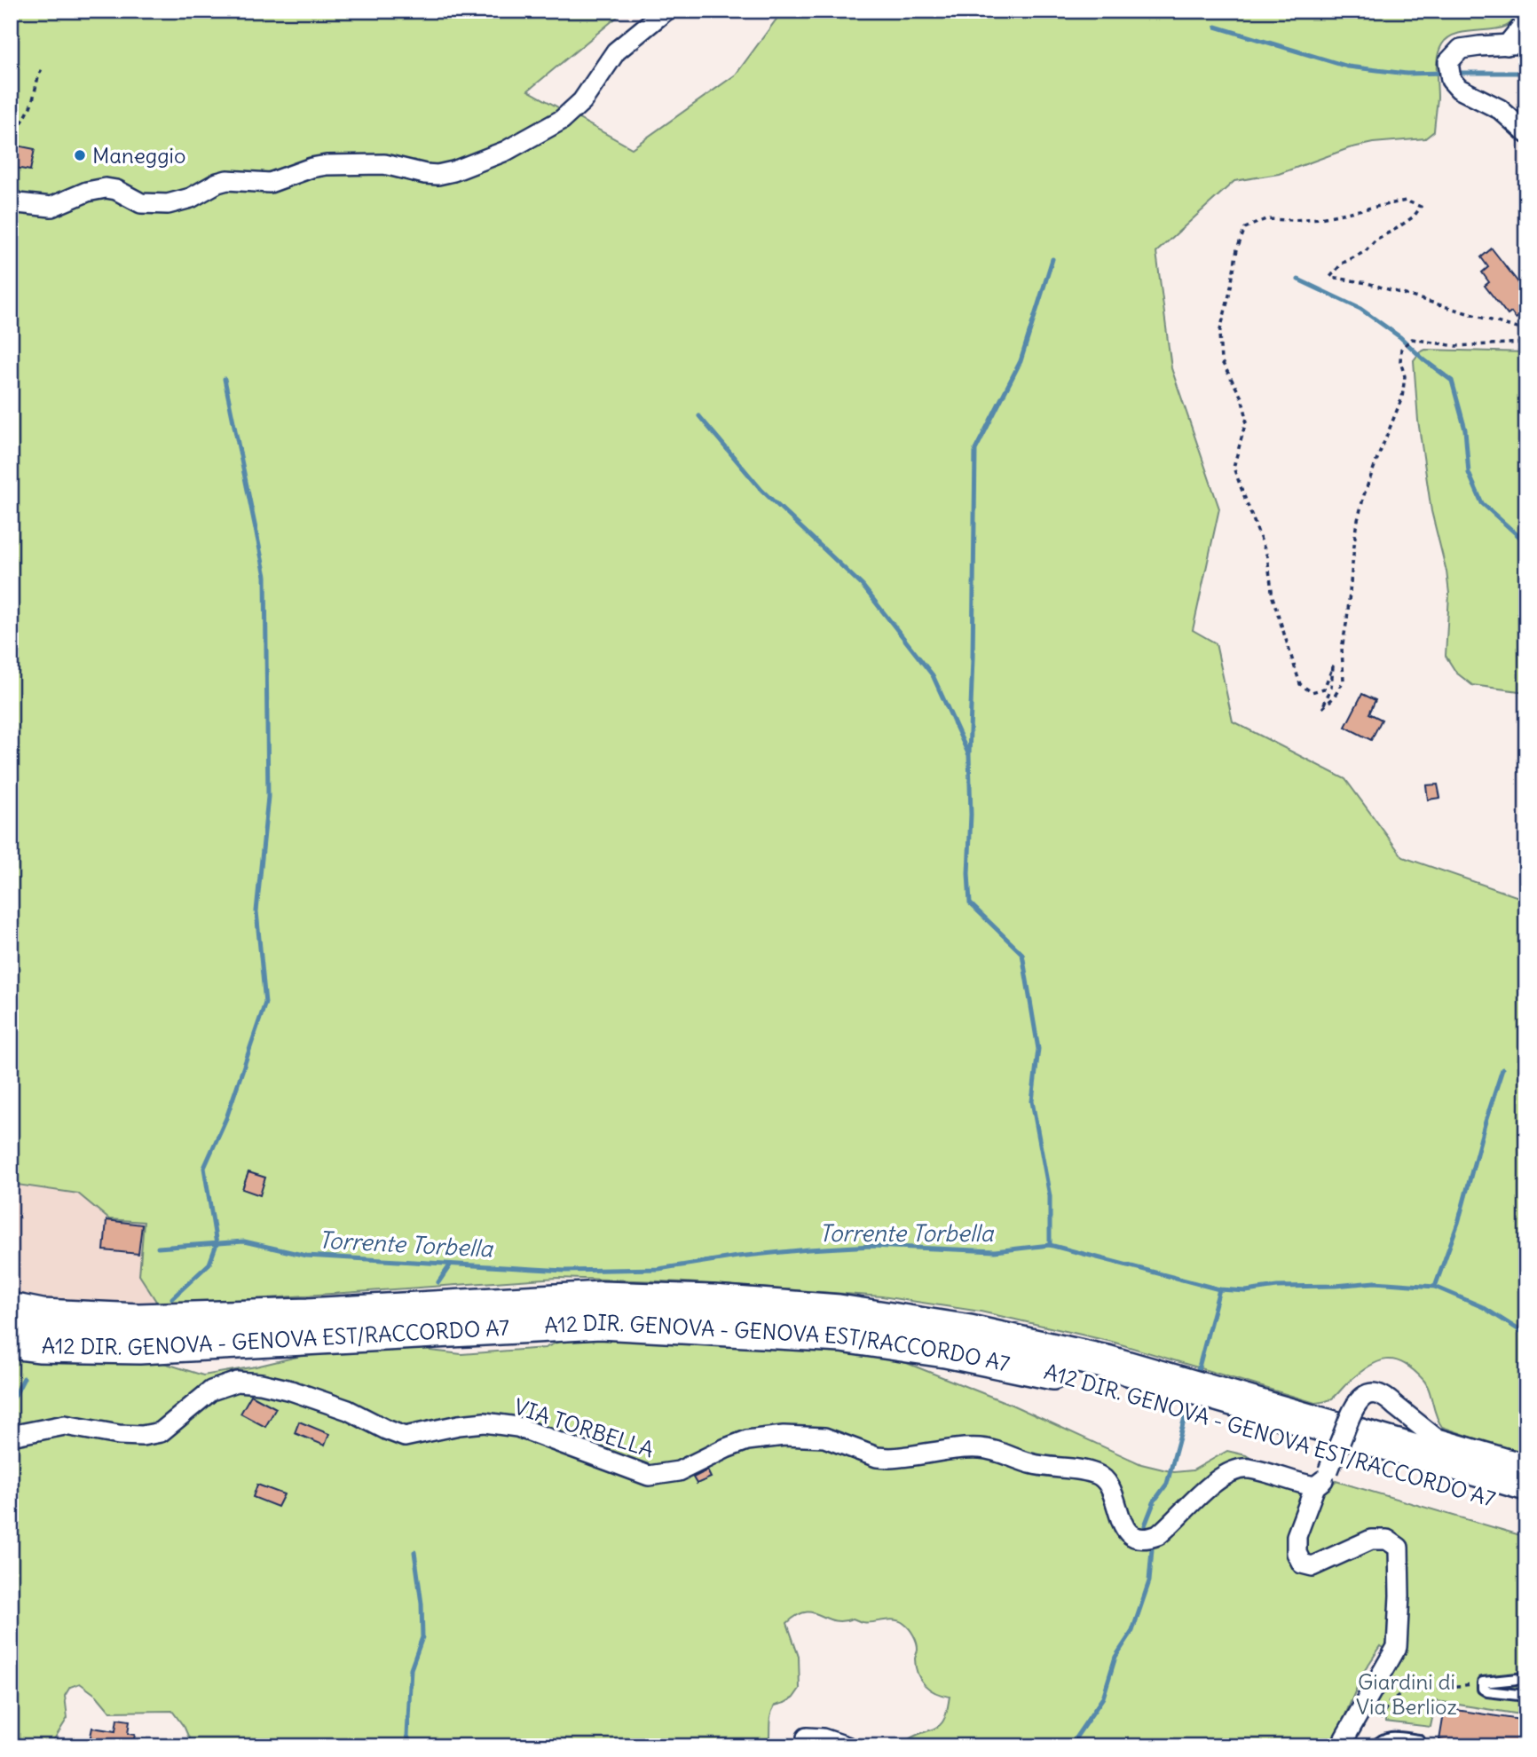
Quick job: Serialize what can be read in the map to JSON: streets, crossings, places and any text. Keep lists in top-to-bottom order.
{
  "streets": {
    "highway": ["A12 DIR. GENOVA - GENOVA EST/RACCORDO A7"],
    "street": ["VIA TORBELLA"]
  },
  "water": ["Torrente Torbella"],
  "parks": ["Giardini di Via Berlioz"],
  "places": ["Maneggio"]
}
